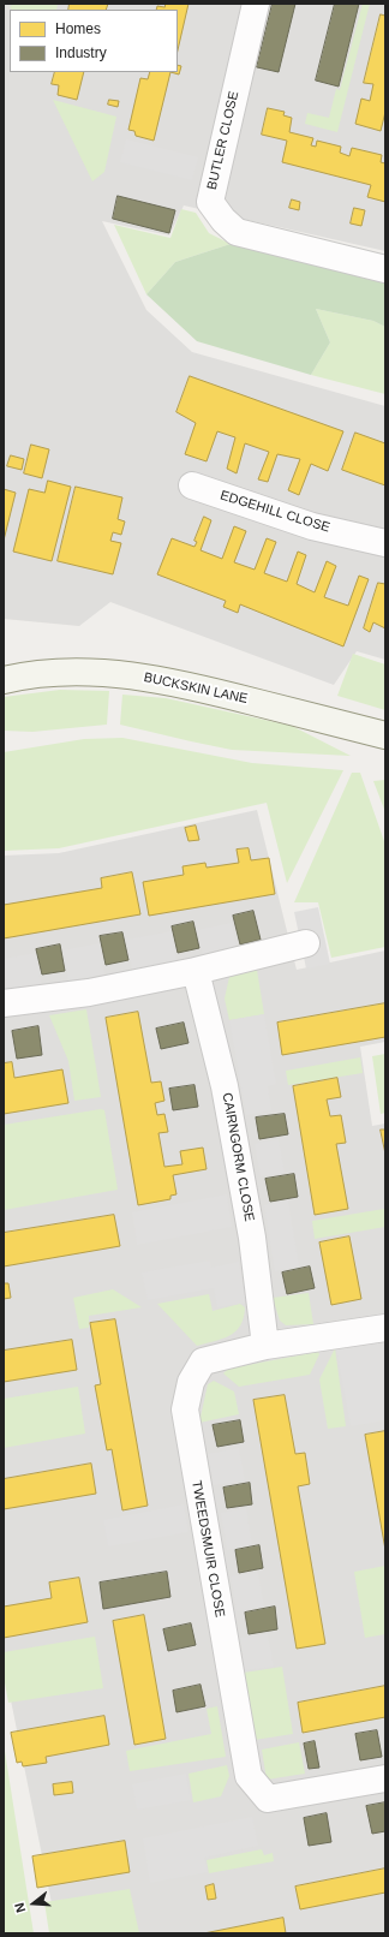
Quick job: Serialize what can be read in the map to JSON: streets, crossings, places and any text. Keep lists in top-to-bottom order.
{
  "streets": {
    "street": [
      "BUTLER CLOSE",
      "EDGEHILL CLOSE",
      "BUCKSKIN LANE",
      "CAIRNGORM CLOSE",
      "TWEEDSMUIR CLOSE"
    ]
  },
  "crossings": [
    ["CAIRNGORM CLOSE", "TWEEDSMUIR CLOSE"]
  ],
  "legend": ["Homes", "Industry"],
  "north": "left"
}
